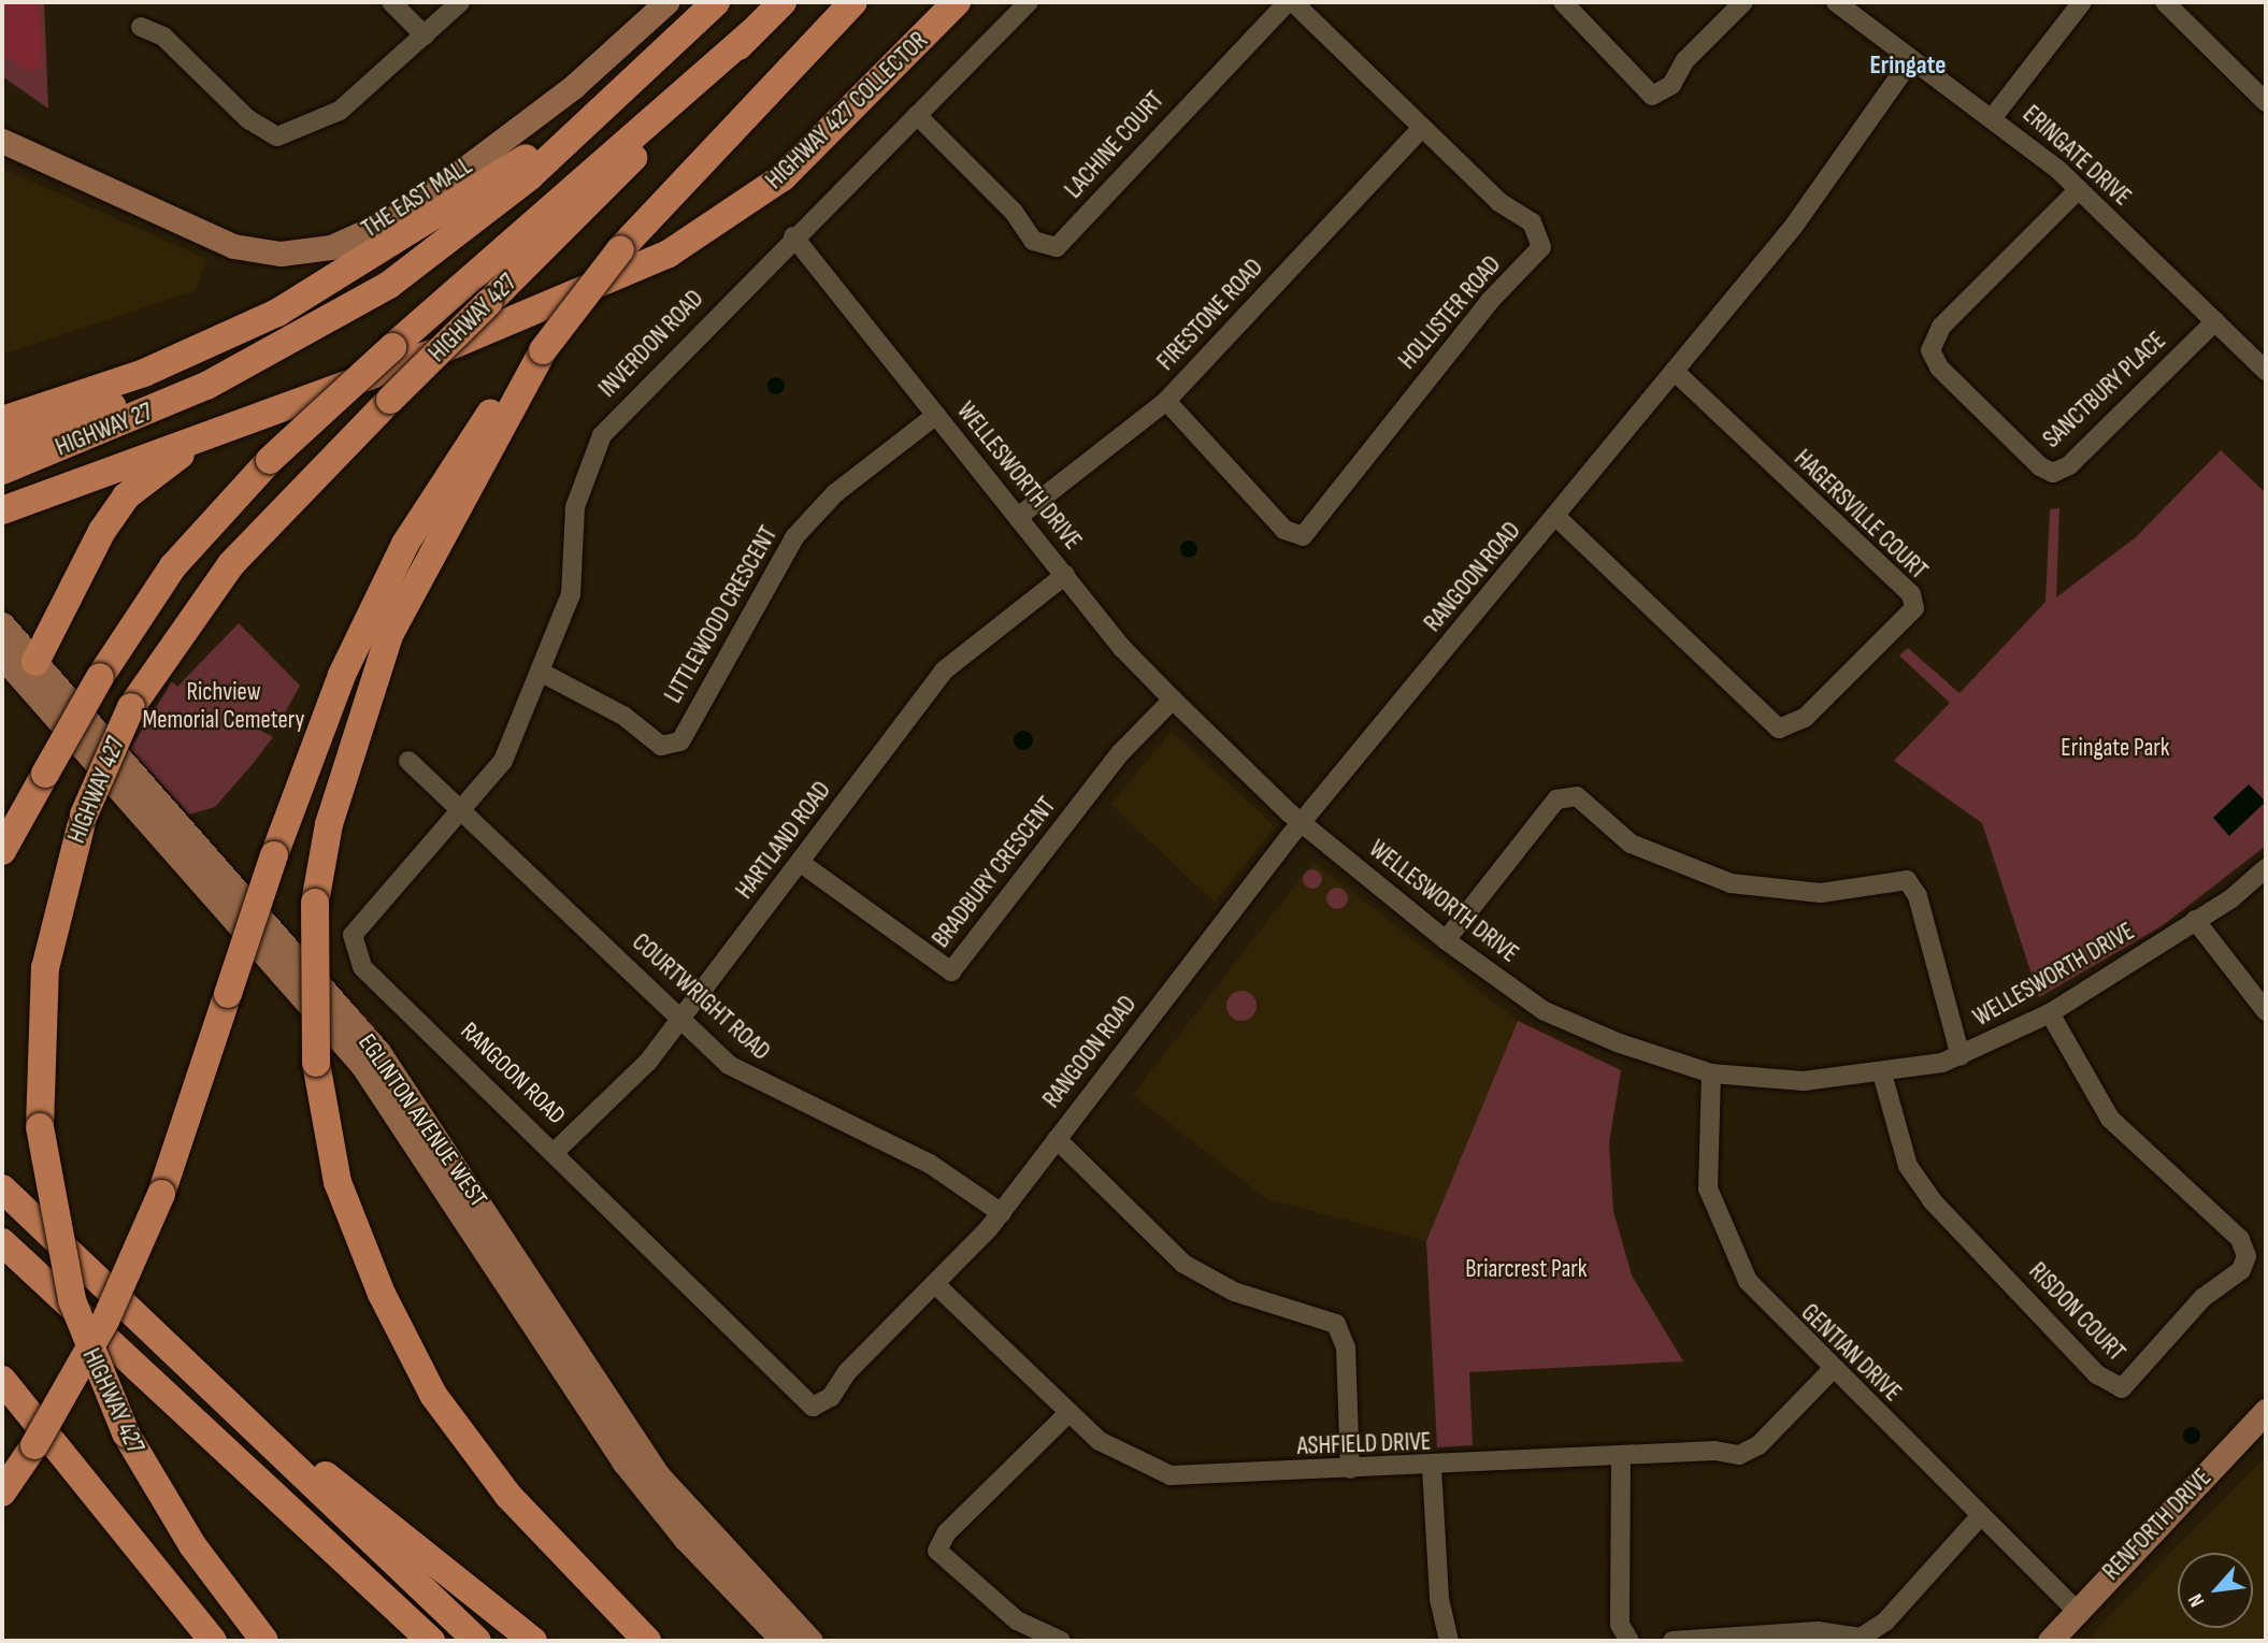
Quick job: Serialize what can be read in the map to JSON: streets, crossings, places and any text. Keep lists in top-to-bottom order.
{
  "streets": {
    "highway": ["HIGHWAY 427 COLLECTOR", "HIGHWAY 427", "HIGHWAY 27"],
    "main road": ["THE EAST MALL", "EGLINTON AVENUE WEST", "RENFORTH DRIVE"],
    "street": [
      "LACHINE COURT",
      "ERINGATE DRIVE",
      "HOLLISTER ROAD",
      "FIRESTONE ROAD",
      "INVERDON ROAD",
      "SANCTBURY PLACE",
      "WELLESWORTH DRIVE",
      "HAGERSVILLE COURT",
      "RANGOON ROAD",
      "LITTLEWOOD CRESCENT",
      "HARTLAND ROAD",
      "BRADBURY CRESCENT",
      "COURTWRIGHT ROAD",
      "RISDON COURT",
      "GENTIAN DRIVE",
      "ASHFIELD DRIVE"
    ]
  },
  "crossings": [
    ["LACHINE COURT", "HOLLISTER ROAD"],
    ["LACHINE COURT", "INVERDON ROAD"],
    ["ERINGATE DRIVE", "SANCTBURY PLACE"],
    ["ERINGATE DRIVE", "RANGOON ROAD"],
    ["HOLLISTER ROAD", "FIRESTONE ROAD"],
    ["FIRESTONE ROAD", "WELLESWORTH DRIVE"],
    ["INVERDON ROAD", "WELLESWORTH DRIVE"],
    ["INVERDON ROAD", "RANGOON ROAD"],
    ["INVERDON ROAD", "LITTLEWOOD CRESCENT"],
    ["INVERDON ROAD", "COURTWRIGHT ROAD"],
    ["WELLESWORTH DRIVE", "RANGOON ROAD"],
    ["WELLESWORTH DRIVE", "LITTLEWOOD CRESCENT"],
    ["WELLESWORTH DRIVE", "HARTLAND ROAD"],
    ["WELLESWORTH DRIVE", "BRADBURY CRESCENT"],
    ["WELLESWORTH DRIVE", "RISDON COURT"],
    ["WELLESWORTH DRIVE", "GENTIAN DRIVE"],
    ["HAGERSVILLE COURT", "RANGOON ROAD"],
    ["RANGOON ROAD", "HARTLAND ROAD"],
    ["RANGOON ROAD", "COURTWRIGHT ROAD"],
    ["RANGOON ROAD", "ASHFIELD DRIVE"],
    ["HARTLAND ROAD", "BRADBURY CRESCENT"],
    ["HARTLAND ROAD", "COURTWRIGHT ROAD"],
    ["GENTIAN DRIVE", "ASHFIELD DRIVE"],
    ["GENTIAN DRIVE", "RENFORTH DRIVE"]
  ],
  "districts": ["Eringate"],
  "parks": ["Richview Memorial Cemetery", "Eringate Park", "Briarcrest Park"],
  "north": "bottom left"
}
